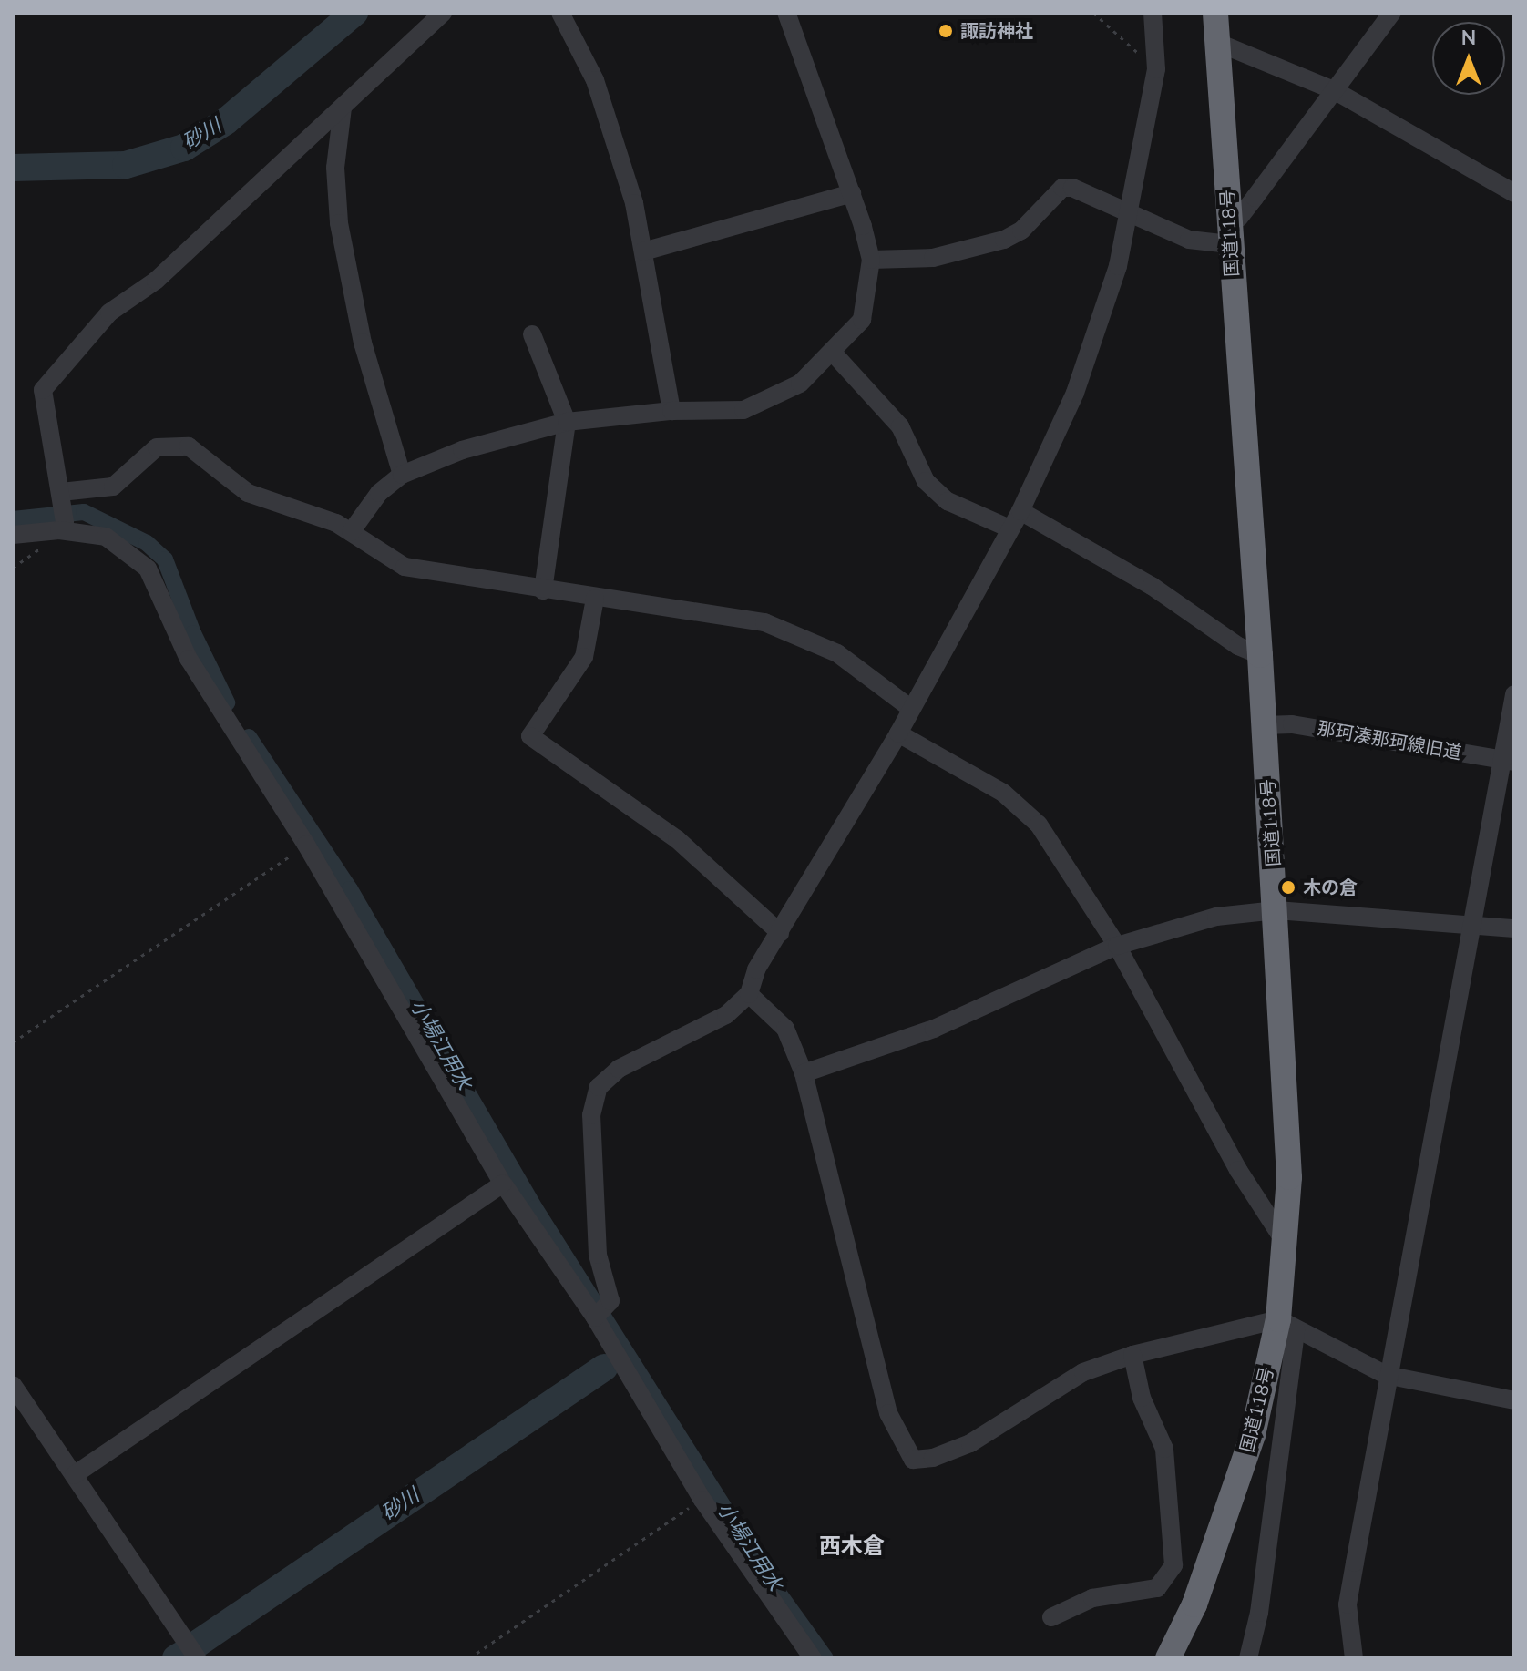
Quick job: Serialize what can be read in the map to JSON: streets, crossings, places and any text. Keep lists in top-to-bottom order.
{
  "streets": {
    "highway": ["国道118号"],
    "street": ["那珂湊那珂線旧道"]
  },
  "crossings": [
    ["国道118号", "那珂湊那珂線旧道"]
  ],
  "districts": ["西木倉"],
  "water": ["砂川", "小場江用水"],
  "places": ["諏訪神社", "木の倉"],
  "north": "top"
}
